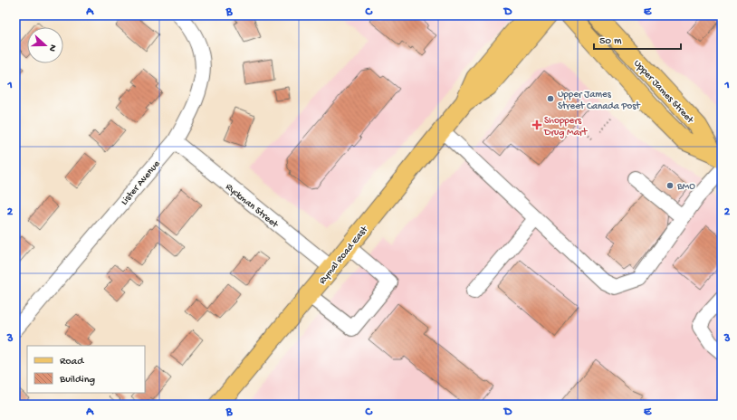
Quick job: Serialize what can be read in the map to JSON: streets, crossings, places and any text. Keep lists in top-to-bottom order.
{
  "streets": {
    "main road": ["Upper James Street", "Rymal Road East"],
    "street": ["Lister Avenue", "Ryckman Street"]
  },
  "crossings": [
    ["Lister Avenue", "Ryckman Street"],
    ["Ryckman Street", "Rymal Road East"]
  ],
  "places": {
    "other": ["Upper James Street Canada Post", "BMO"],
    "health": ["Shoppers Drug Mart"]
  },
  "legend": ["Road", "Building"],
  "scale_bar": "50 m",
  "north": "right",
  "grid": {
    "columns": [
      "A",
      "B",
      "C",
      "D",
      "E"
    ],
    "rows": ["1", "2", "3"]
  }
}
